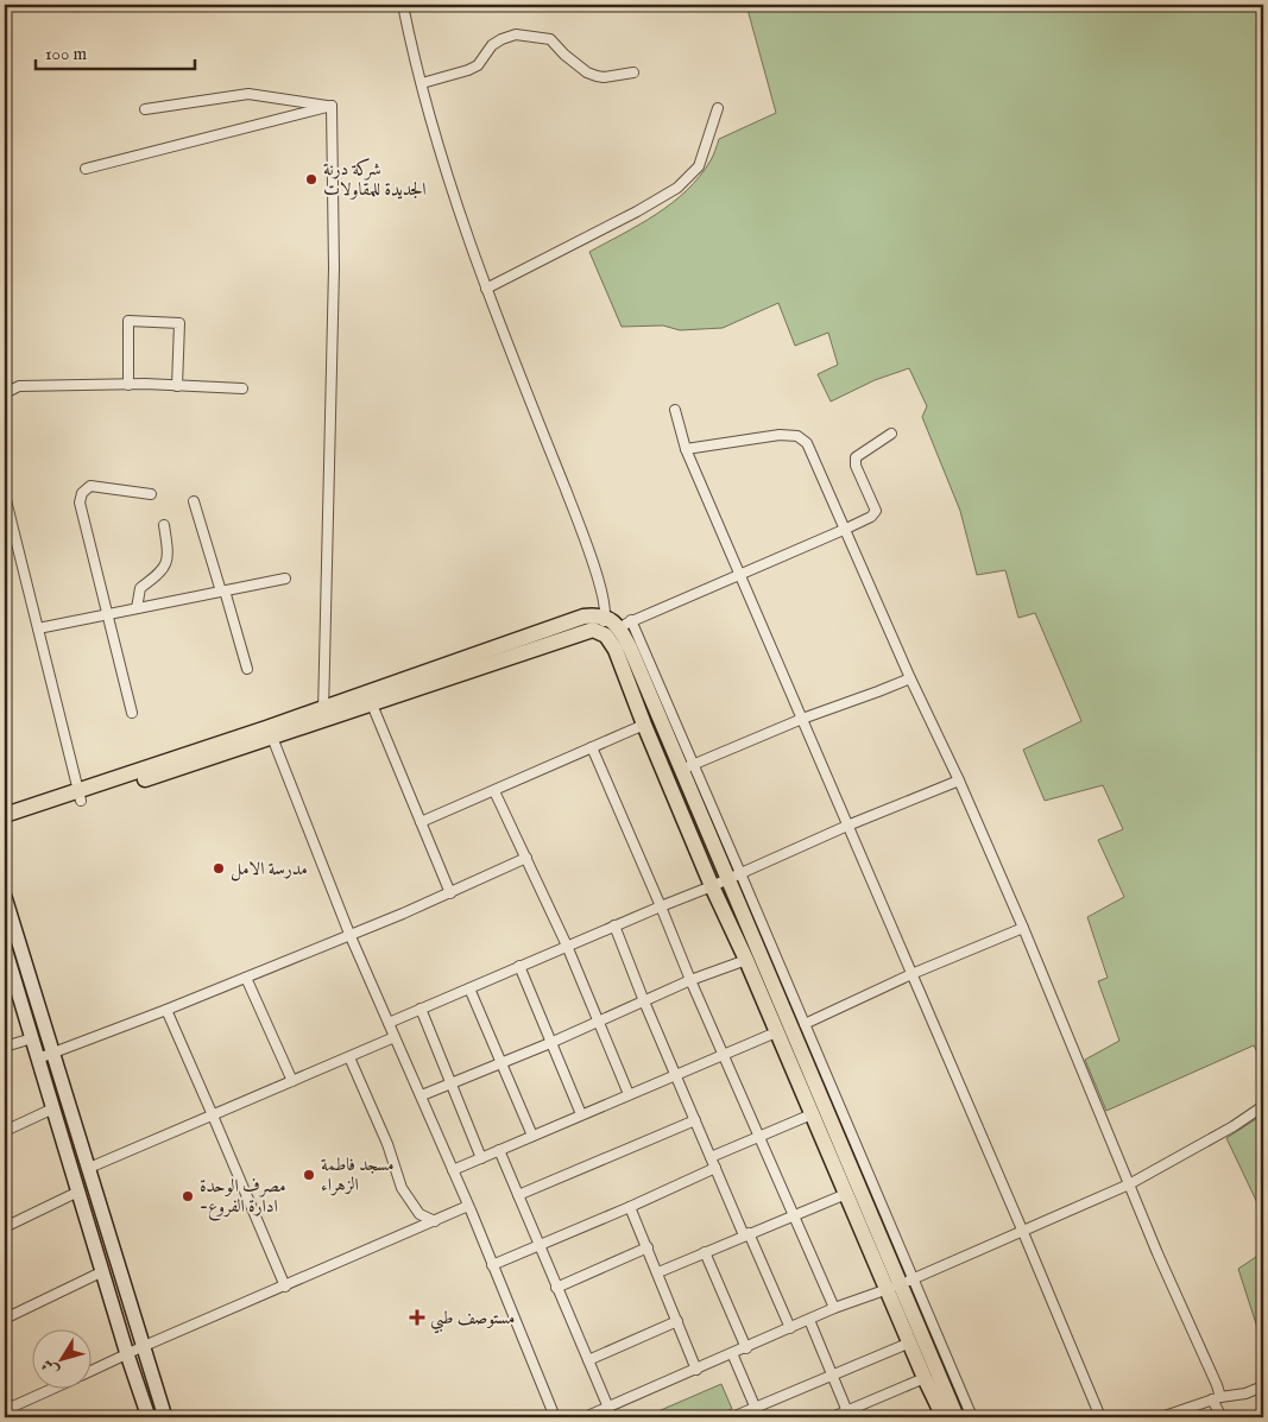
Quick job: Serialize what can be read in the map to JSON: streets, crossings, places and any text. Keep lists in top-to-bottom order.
{
  "places": {
    "other": [
      "شركة درنة الجديدة للمقاولات",
      "مدرسة الامل",
      "مسجد فاطمة الزهراء",
      "مصرف الوحدة -ادارة الفروع"
    ],
    "health": ["مستوصف طبي"]
  },
  "scale_bar": "100 m",
  "north": "bottom left"
}
